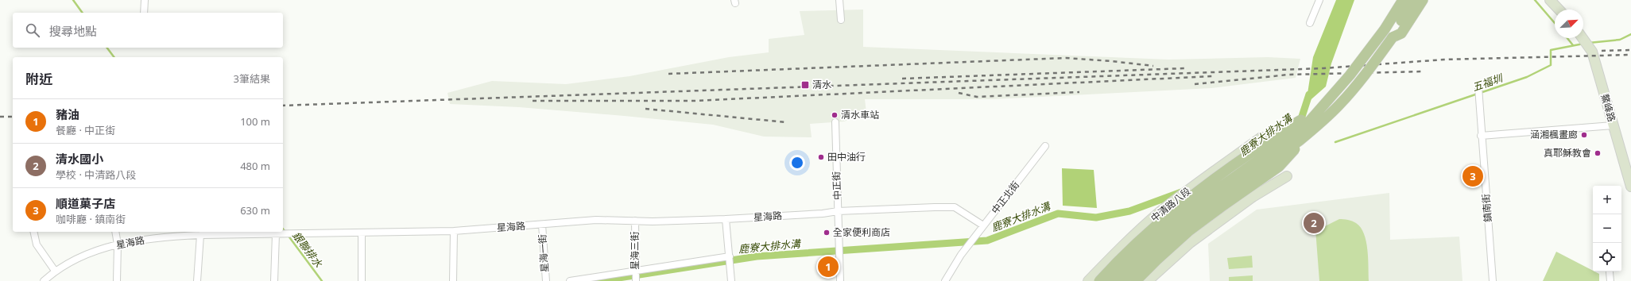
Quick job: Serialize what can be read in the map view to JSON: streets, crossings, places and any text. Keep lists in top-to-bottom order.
{
  "streets": {
    "street": [
      "鰲峰路",
      "中正街",
      "中正北街",
      "中清路八段",
      "鎮南街",
      "星海路",
      "星海三街",
      "星海一街"
    ]
  },
  "crossings": [
    ["中正街", "星海路"],
    ["中正北街", "星海路"],
    ["星海路", "星海三街"],
    ["星海路", "星海一街"]
  ],
  "water": ["五福圳", "鹿寮大排水溝", "銀聯排水"],
  "places": {
    "transit": ["清水"],
    "other": [
      "清水車站",
      "涵湘楓畫廊",
      "真耶穌教會",
      "田中油行",
      "全家便利商店"
    ]
  },
  "north": "top right",
  "page": {
    "search": "搜尋地點",
    "heading": ["附近", "3筆結果"],
    "list": [
      {
        "mark": "1",
        "name": "豬油",
        "note": "餐廳 · 中正街",
        "value": "100 m"
      },
      {
        "mark": "2",
        "name": "清水國小",
        "note": "學校 · 中清路八段",
        "value": "480 m"
      },
      {
        "mark": "3",
        "name": "順道菓子店",
        "note": "咖啡廳 · 鎮南街",
        "value": "630 m"
      }
    ],
    "pins": ["3", "2", "1"],
    "map_buttons": ["+", "−"]
  }
}
